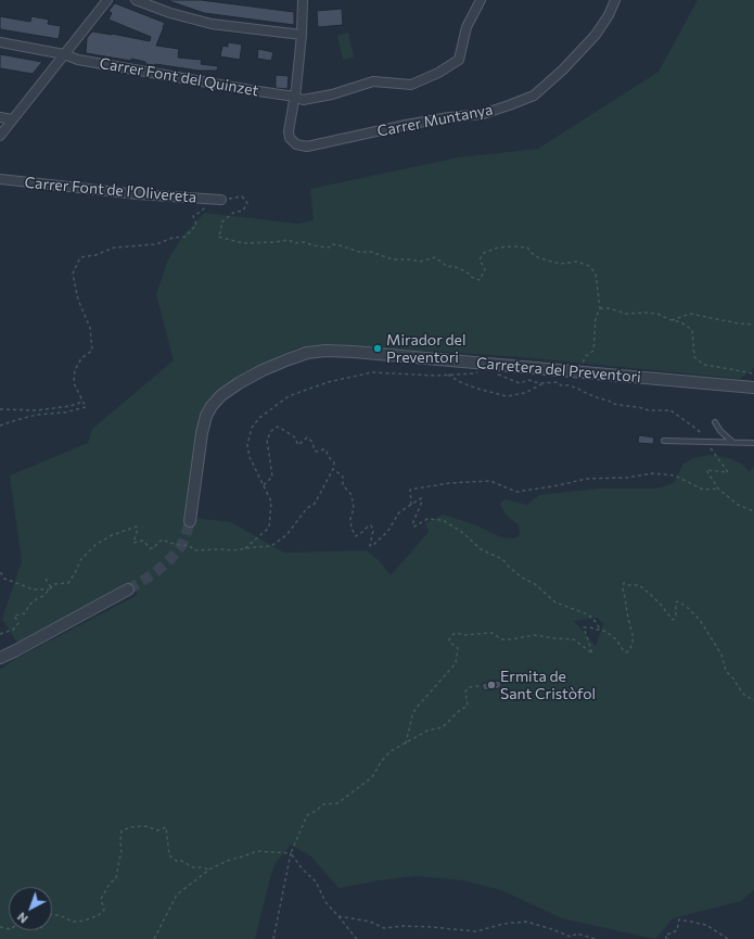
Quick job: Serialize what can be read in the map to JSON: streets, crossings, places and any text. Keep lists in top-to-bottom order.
{
  "streets": {
    "street": [
      "Carrer Font del Quinzet",
      "Carrer Muntanya",
      "Carrer Font de l'Olivereta",
      "Carretera del Preventori"
    ]
  },
  "crossings": [
    ["Carrer Font del Quinzet", "Carrer Muntanya"]
  ],
  "places": ["Mirador del Preventori", "Ermita de Sant Cristòfol"],
  "north": "bottom left"
}
